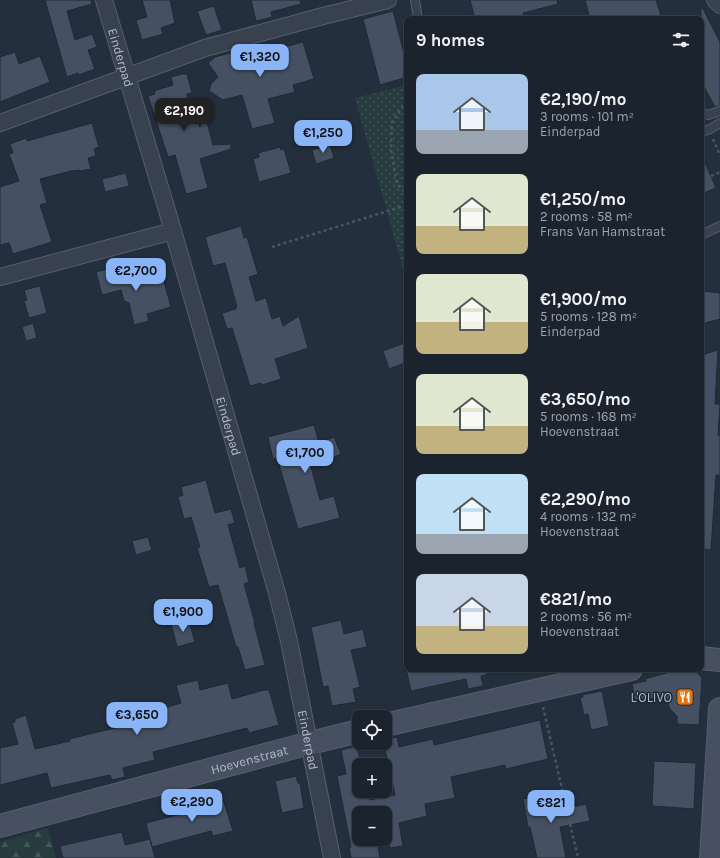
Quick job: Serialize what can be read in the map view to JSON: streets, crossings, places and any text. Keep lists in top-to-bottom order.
{
  "streets": {
    "main road": ["Hoevenstraat"],
    "street": ["Einderpad"]
  },
  "crossings": [
    ["Einderpad", "Hoevenstraat"]
  ],
  "places": {
    "restaurant": ["L'OLIVO"]
  },
  "page": {
    "heading": "9 homes",
    "price": [
      "€1,320",
      "€2,190",
      "€1,250",
      "€2,700",
      "€1,700",
      "€1,900",
      "€3,650",
      "€2,290",
      "€821"
    ],
    "list": [
      {
        "name": "€2,190/mo",
        "note": "3 rooms · 101 m² · Einderpad"
      },
      {
        "name": "€1,250/mo",
        "note": "2 rooms · 58 m² · Frans Van Hamstraat"
      },
      {
        "name": "€1,900/mo",
        "note": "5 rooms · 128 m² · Einderpad"
      },
      {
        "name": "€3,650/mo",
        "note": "5 rooms · 168 m² · Hoevenstraat"
      },
      {
        "name": "€2,290/mo",
        "note": "4 rooms · 132 m² · Hoevenstraat"
      },
      {
        "name": "€821/mo",
        "note": "2 rooms · 56 m² · Hoevenstraat"
      }
    ],
    "map_buttons": ["+", "−"]
  }
}
